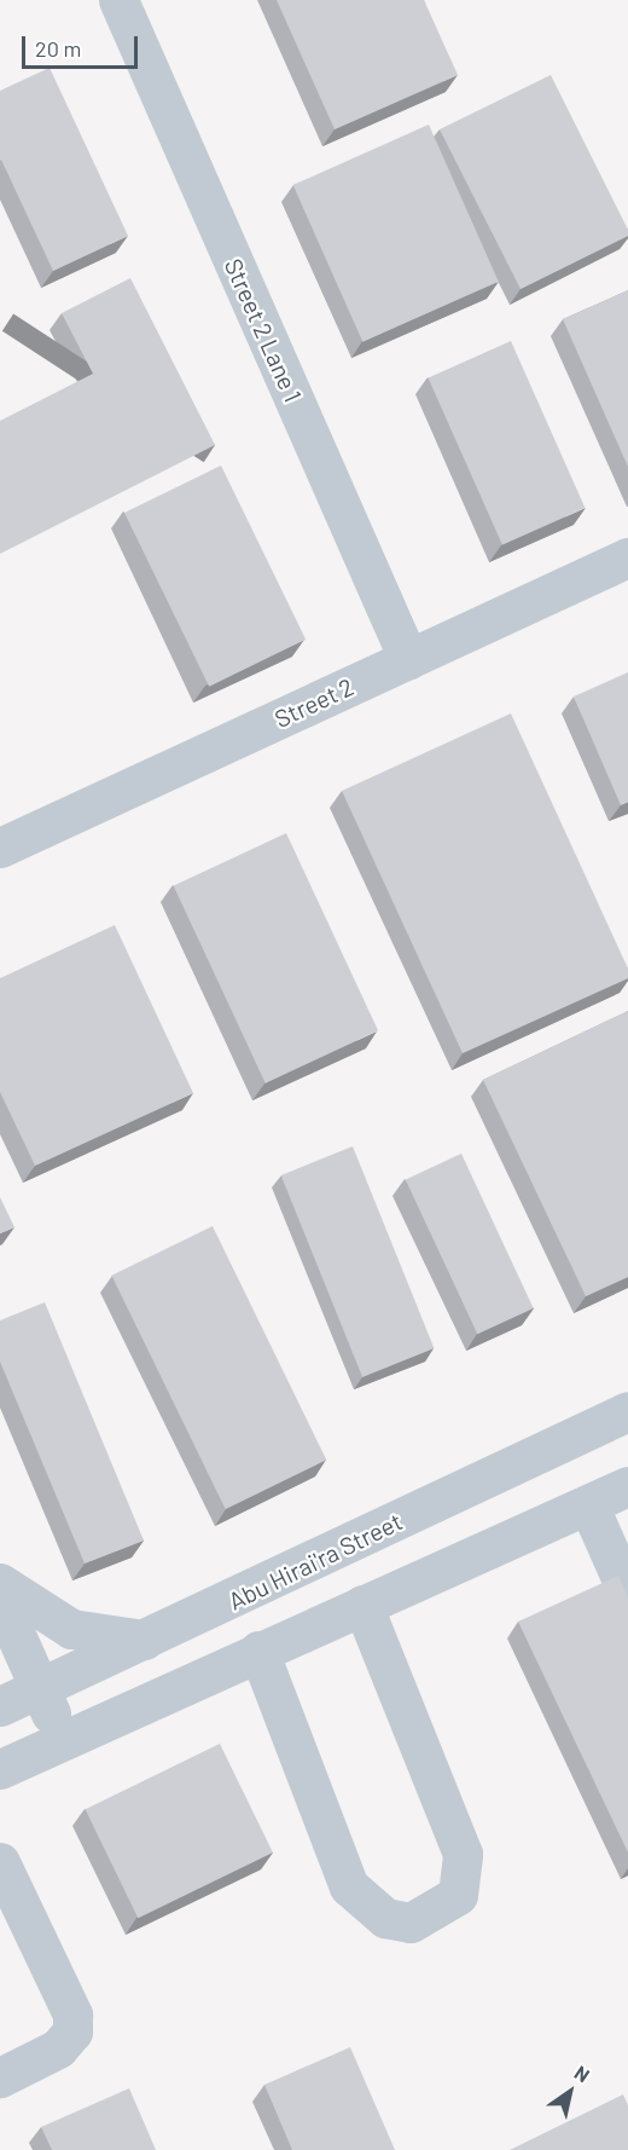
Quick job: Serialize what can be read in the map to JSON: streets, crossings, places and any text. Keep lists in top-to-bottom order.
{
  "streets": {
    "street": ["Street 2 Lane 1", "Street 2", "Abu Hirai'ra Street"]
  },
  "crossings": [
    ["Street 2 Lane 1", "Street 2"]
  ],
  "scale_bar": "20 m",
  "north": "top right"
}
